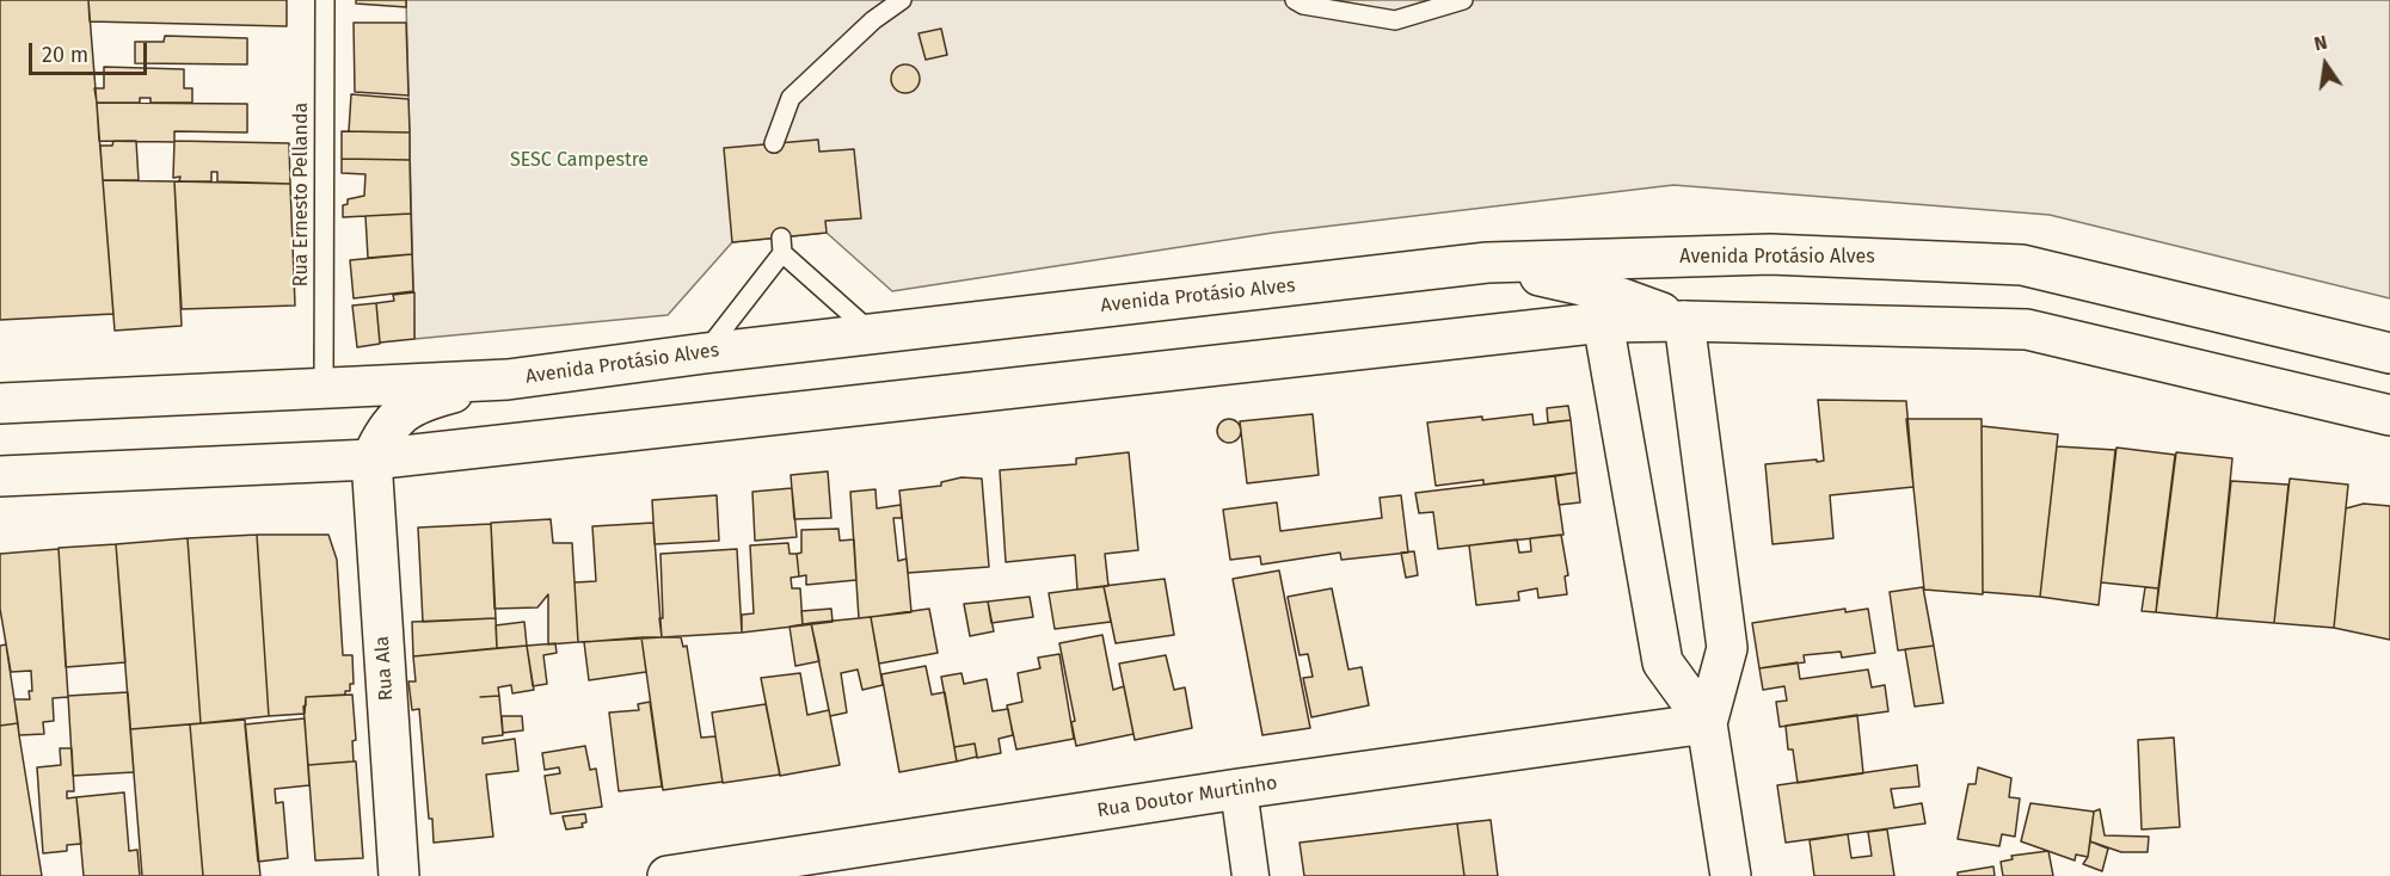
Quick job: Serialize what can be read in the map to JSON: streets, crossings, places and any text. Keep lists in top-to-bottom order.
{
  "streets": {
    "main road": ["Avenida Protásio Alves", "Rua Ala", "Rua Doutor Murtinho"],
    "lane": ["Rua Ernesto Pellanda"]
  },
  "crossings": [
    ["Rua Ernesto Pellanda", "Avenida Protásio Alves"]
  ],
  "parks": ["SESC Campestre"],
  "scale_bar": "20 m",
  "north": "top"
}
